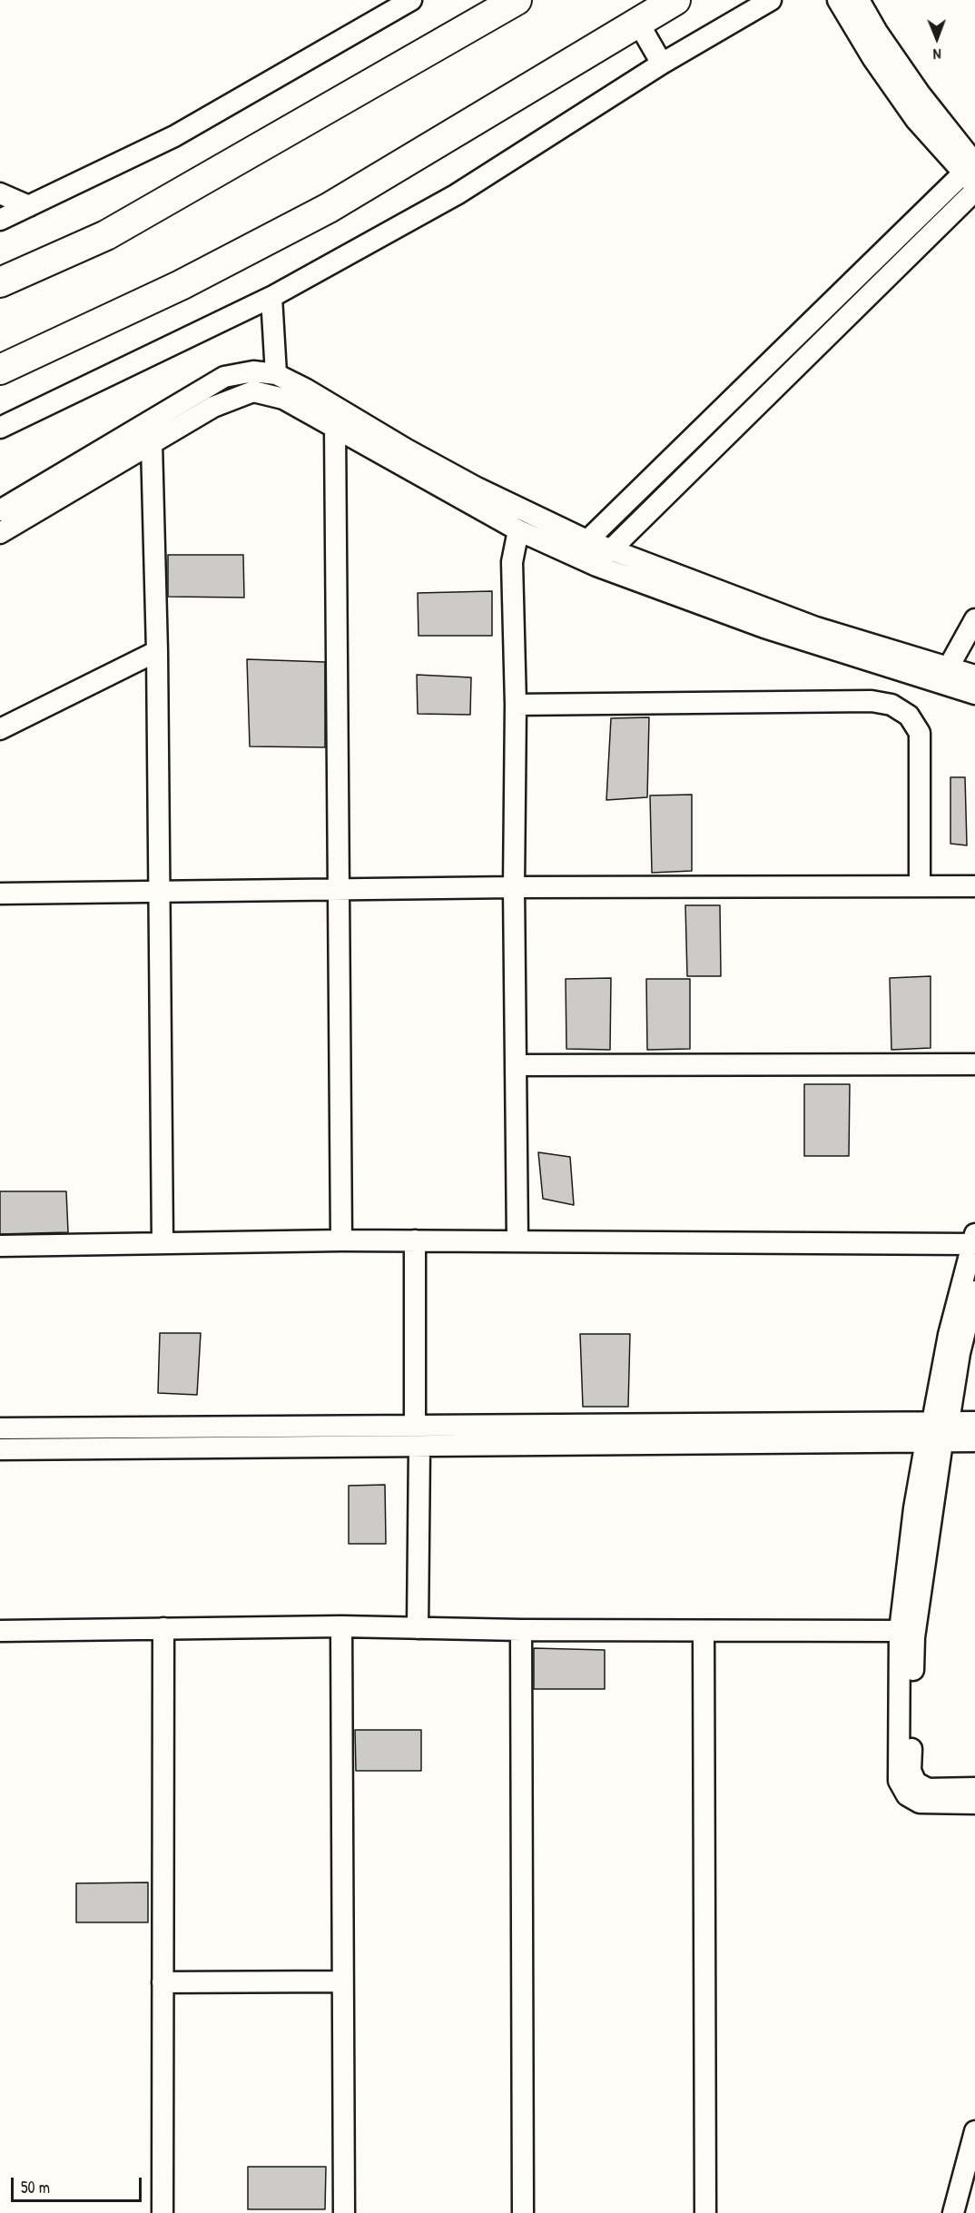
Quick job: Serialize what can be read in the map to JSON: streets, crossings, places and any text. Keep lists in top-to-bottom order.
{
  "scale_bar": "50 m",
  "north": "bottom"
}
